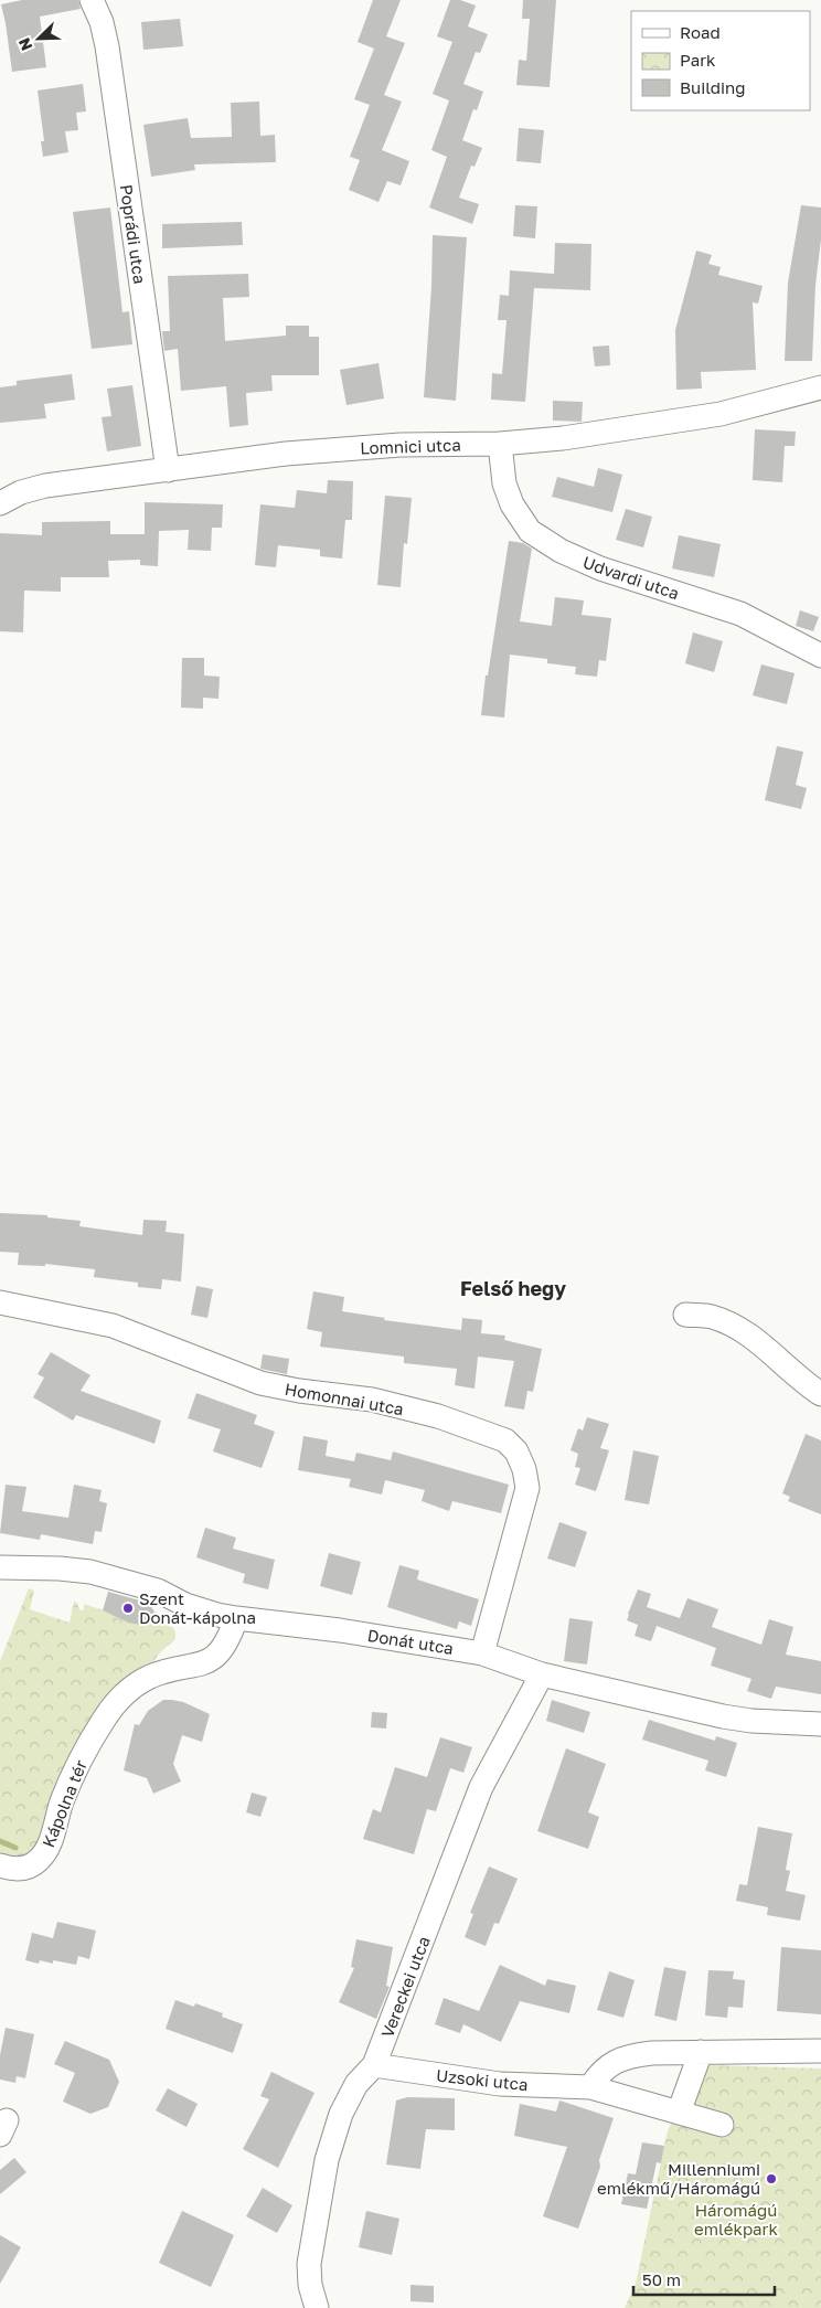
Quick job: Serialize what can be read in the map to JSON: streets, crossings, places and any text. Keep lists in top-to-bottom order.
{
  "streets": {
    "street": [
      "Poprádi utca",
      "Lomnici utca",
      "Udvardi utca",
      "Homonnai utca",
      "Donát utca",
      "Kápolna tér",
      "Vereckei utca",
      "Uzsoki utca"
    ]
  },
  "crossings": [
    ["Poprádi utca", "Lomnici utca"],
    ["Lomnici utca", "Udvardi utca"],
    ["Homonnai utca", "Donát utca"],
    ["Donát utca", "Kápolna tér"],
    ["Donát utca", "Vereckei utca"],
    ["Vereckei utca", "Uzsoki utca"]
  ],
  "districts": ["Felső hegy"],
  "parks": ["Háromágú emlékpark"],
  "places": ["Szent Donát-kápolna", "Millenniumi emlékmű/Háromágú"],
  "legend": ["Road", "Park", "Building"],
  "scale_bar": "50 m",
  "north": "bottom left"
}
